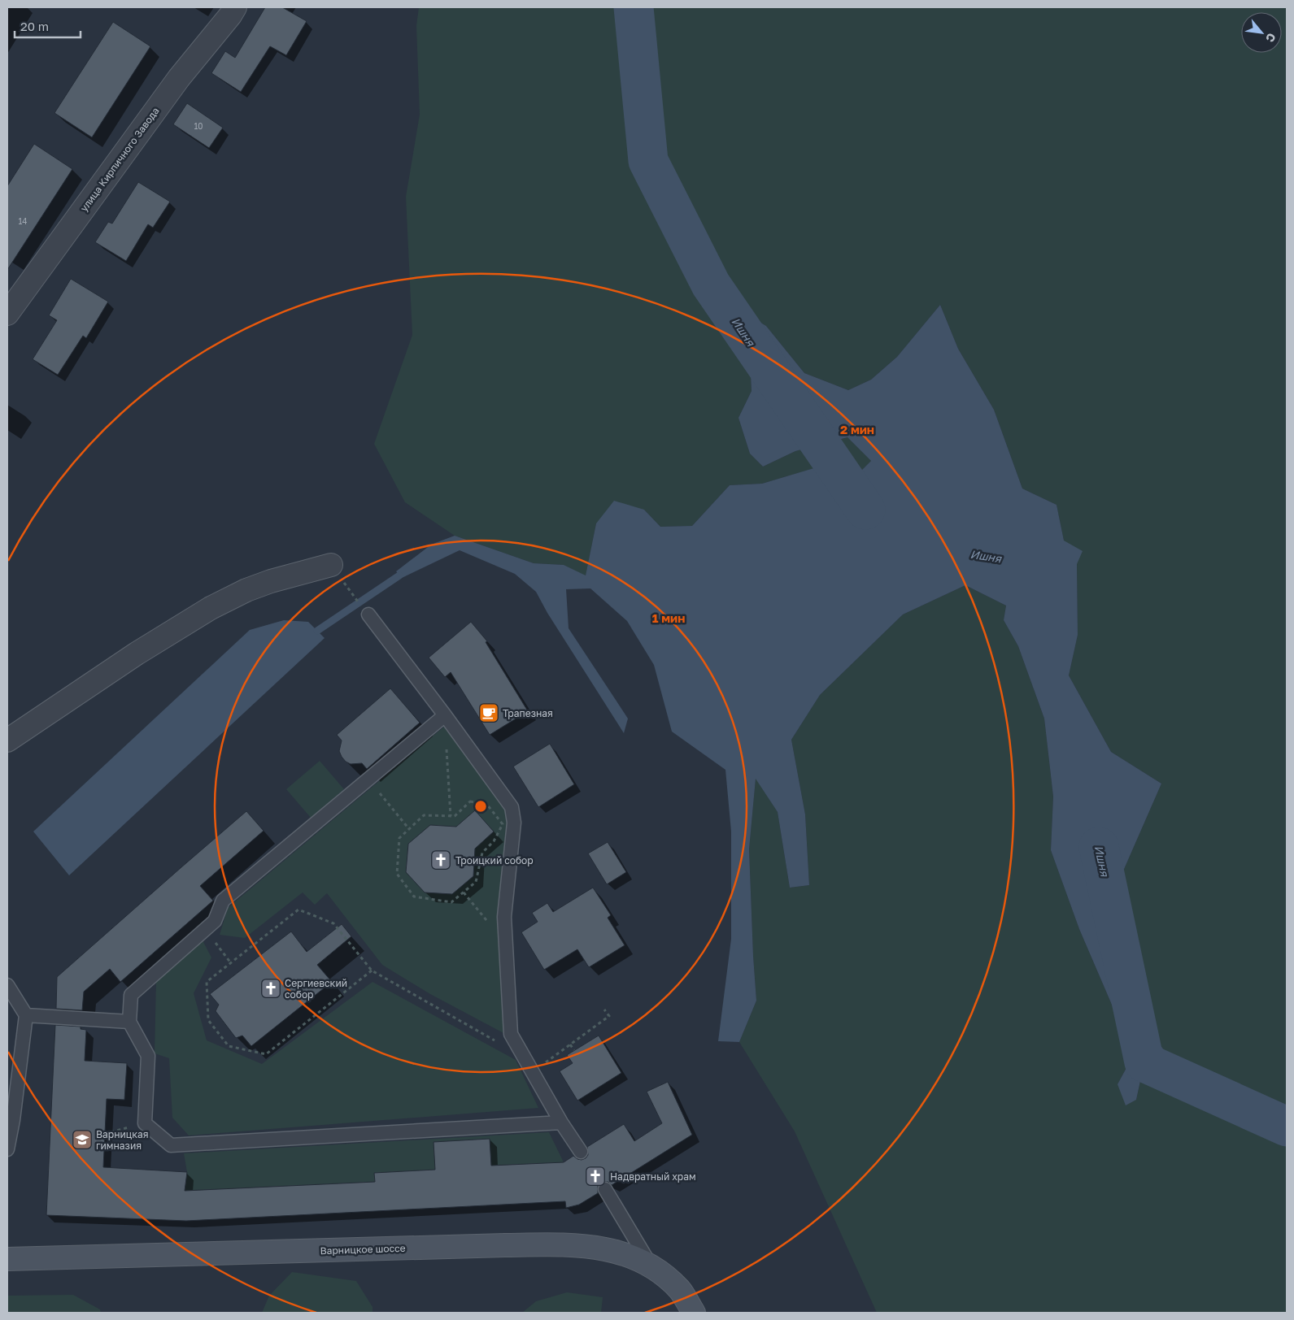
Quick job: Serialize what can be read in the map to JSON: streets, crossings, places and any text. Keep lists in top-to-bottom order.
{
  "streets": {
    "street": ["улица Кирпичного Завода", "Варницкое шоссе"]
  },
  "water": ["Ишня"],
  "places": {
    "cafe": ["Трапезная"],
    "church": ["Троицкий собор", "Сергиевский собор", "Надвратный храм"],
    "school or university": ["Варницкая гимназия"]
  },
  "house_numbers": ["10", "14"],
  "scale_bar": "20 m",
  "north": "bottom right",
  "rings": ["2 мин", "1 мин"]
}
